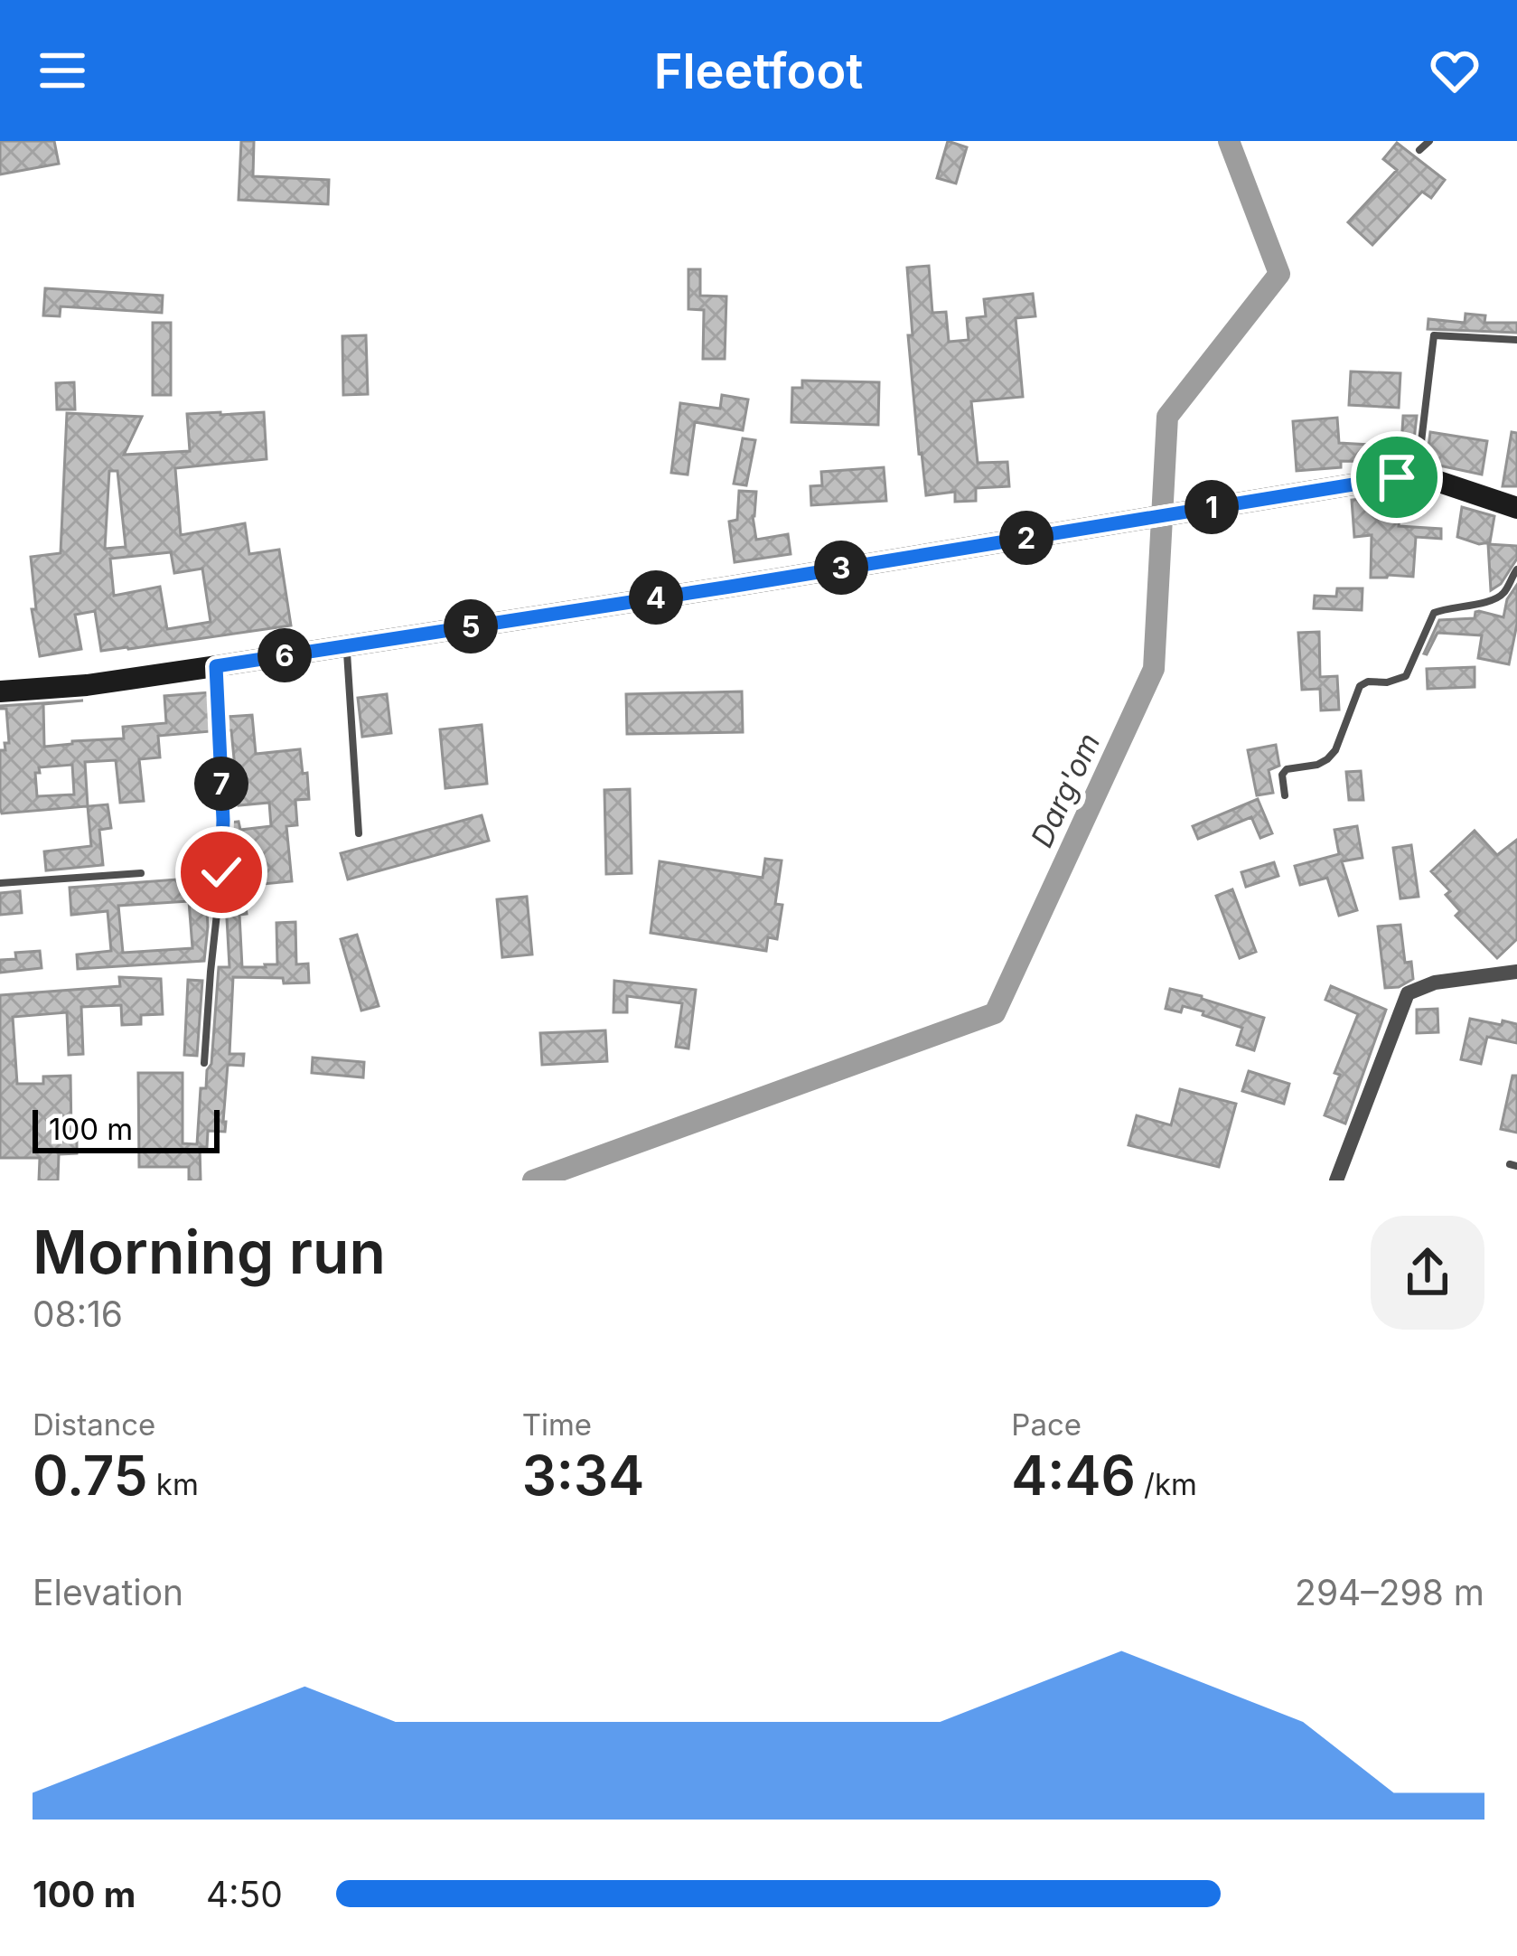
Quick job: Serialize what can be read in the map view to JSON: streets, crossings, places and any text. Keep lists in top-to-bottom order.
{
  "water": ["Darg'om"],
  "scale_bar": "100 m",
  "page": {
    "header": "Fleetfoot",
    "pins": [
      "1",
      "2",
      "3",
      "4",
      "5",
      "6",
      "7"
    ],
    "scale": "100 m",
    "heading": ["Morning run", "08:16"],
    "stats": [
      ["Distance", "0.75 km"],
      ["Time", "3:34"],
      ["Pace", "4:46 /km"]
    ],
    "chart": ["Elevation", "294–298 m"],
    "list": [
      {
        "name": "100 m",
        "note": "4:50"
      }
    ]
  }
}
